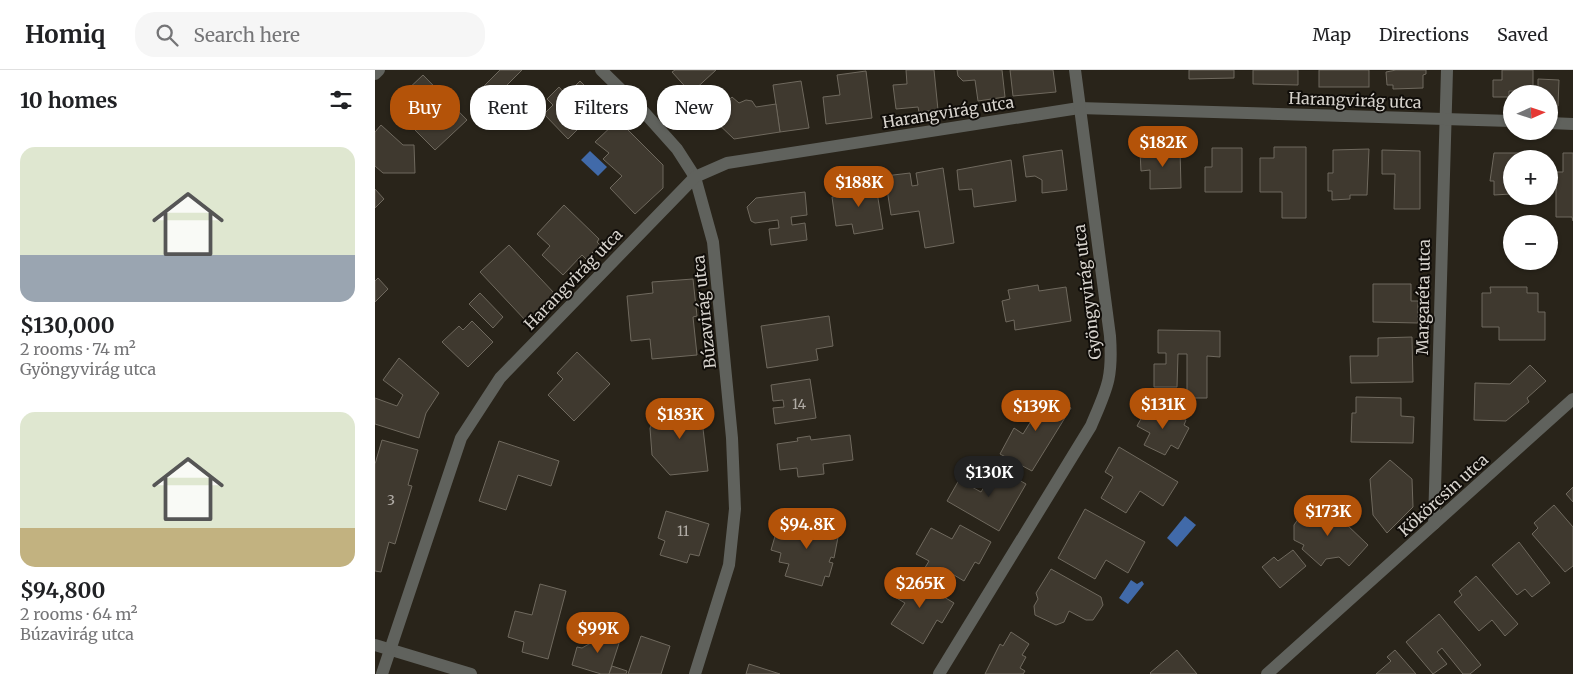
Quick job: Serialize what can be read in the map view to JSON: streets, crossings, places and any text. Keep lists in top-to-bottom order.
{
  "streets": {
    "street": [
      "Harangvirág utca",
      "Gyöngyvirág utca",
      "Margaréta utca",
      "Búzavirág utca",
      "Kökörcsin utca"
    ]
  },
  "crossings": [
    ["Harangvirág utca", "Gyöngyvirág utca"],
    ["Harangvirág utca", "Margaréta utca"],
    ["Harangvirág utca", "Búzavirág utca"],
    ["Margaréta utca", "Kökörcsin utca"]
  ],
  "house_numbers": ["14", "3", "11"],
  "north": "right",
  "page": {
    "header": "Homiq",
    "search": "Search here",
    "nav": ["Map", "Directions", "Saved"],
    "heading": "10 homes",
    "map_buttons": ["+", "−"],
    "chip": [
      "Buy",
      "Rent",
      "Filters",
      "New"
    ],
    "price": [
      "$182K",
      "$188K",
      "$131K",
      "$139K",
      "$183K",
      "$130K",
      "$173K",
      "$94.8K",
      "$265K",
      "$99K"
    ],
    "list": [
      {
        "name": "$130,000",
        "note": "2 rooms · 74 m² · Gyöngyvirág utca"
      },
      {
        "name": "$94,800",
        "note": "2 rooms · 64 m² · Búzavirág utca"
      }
    ]
  }
}
